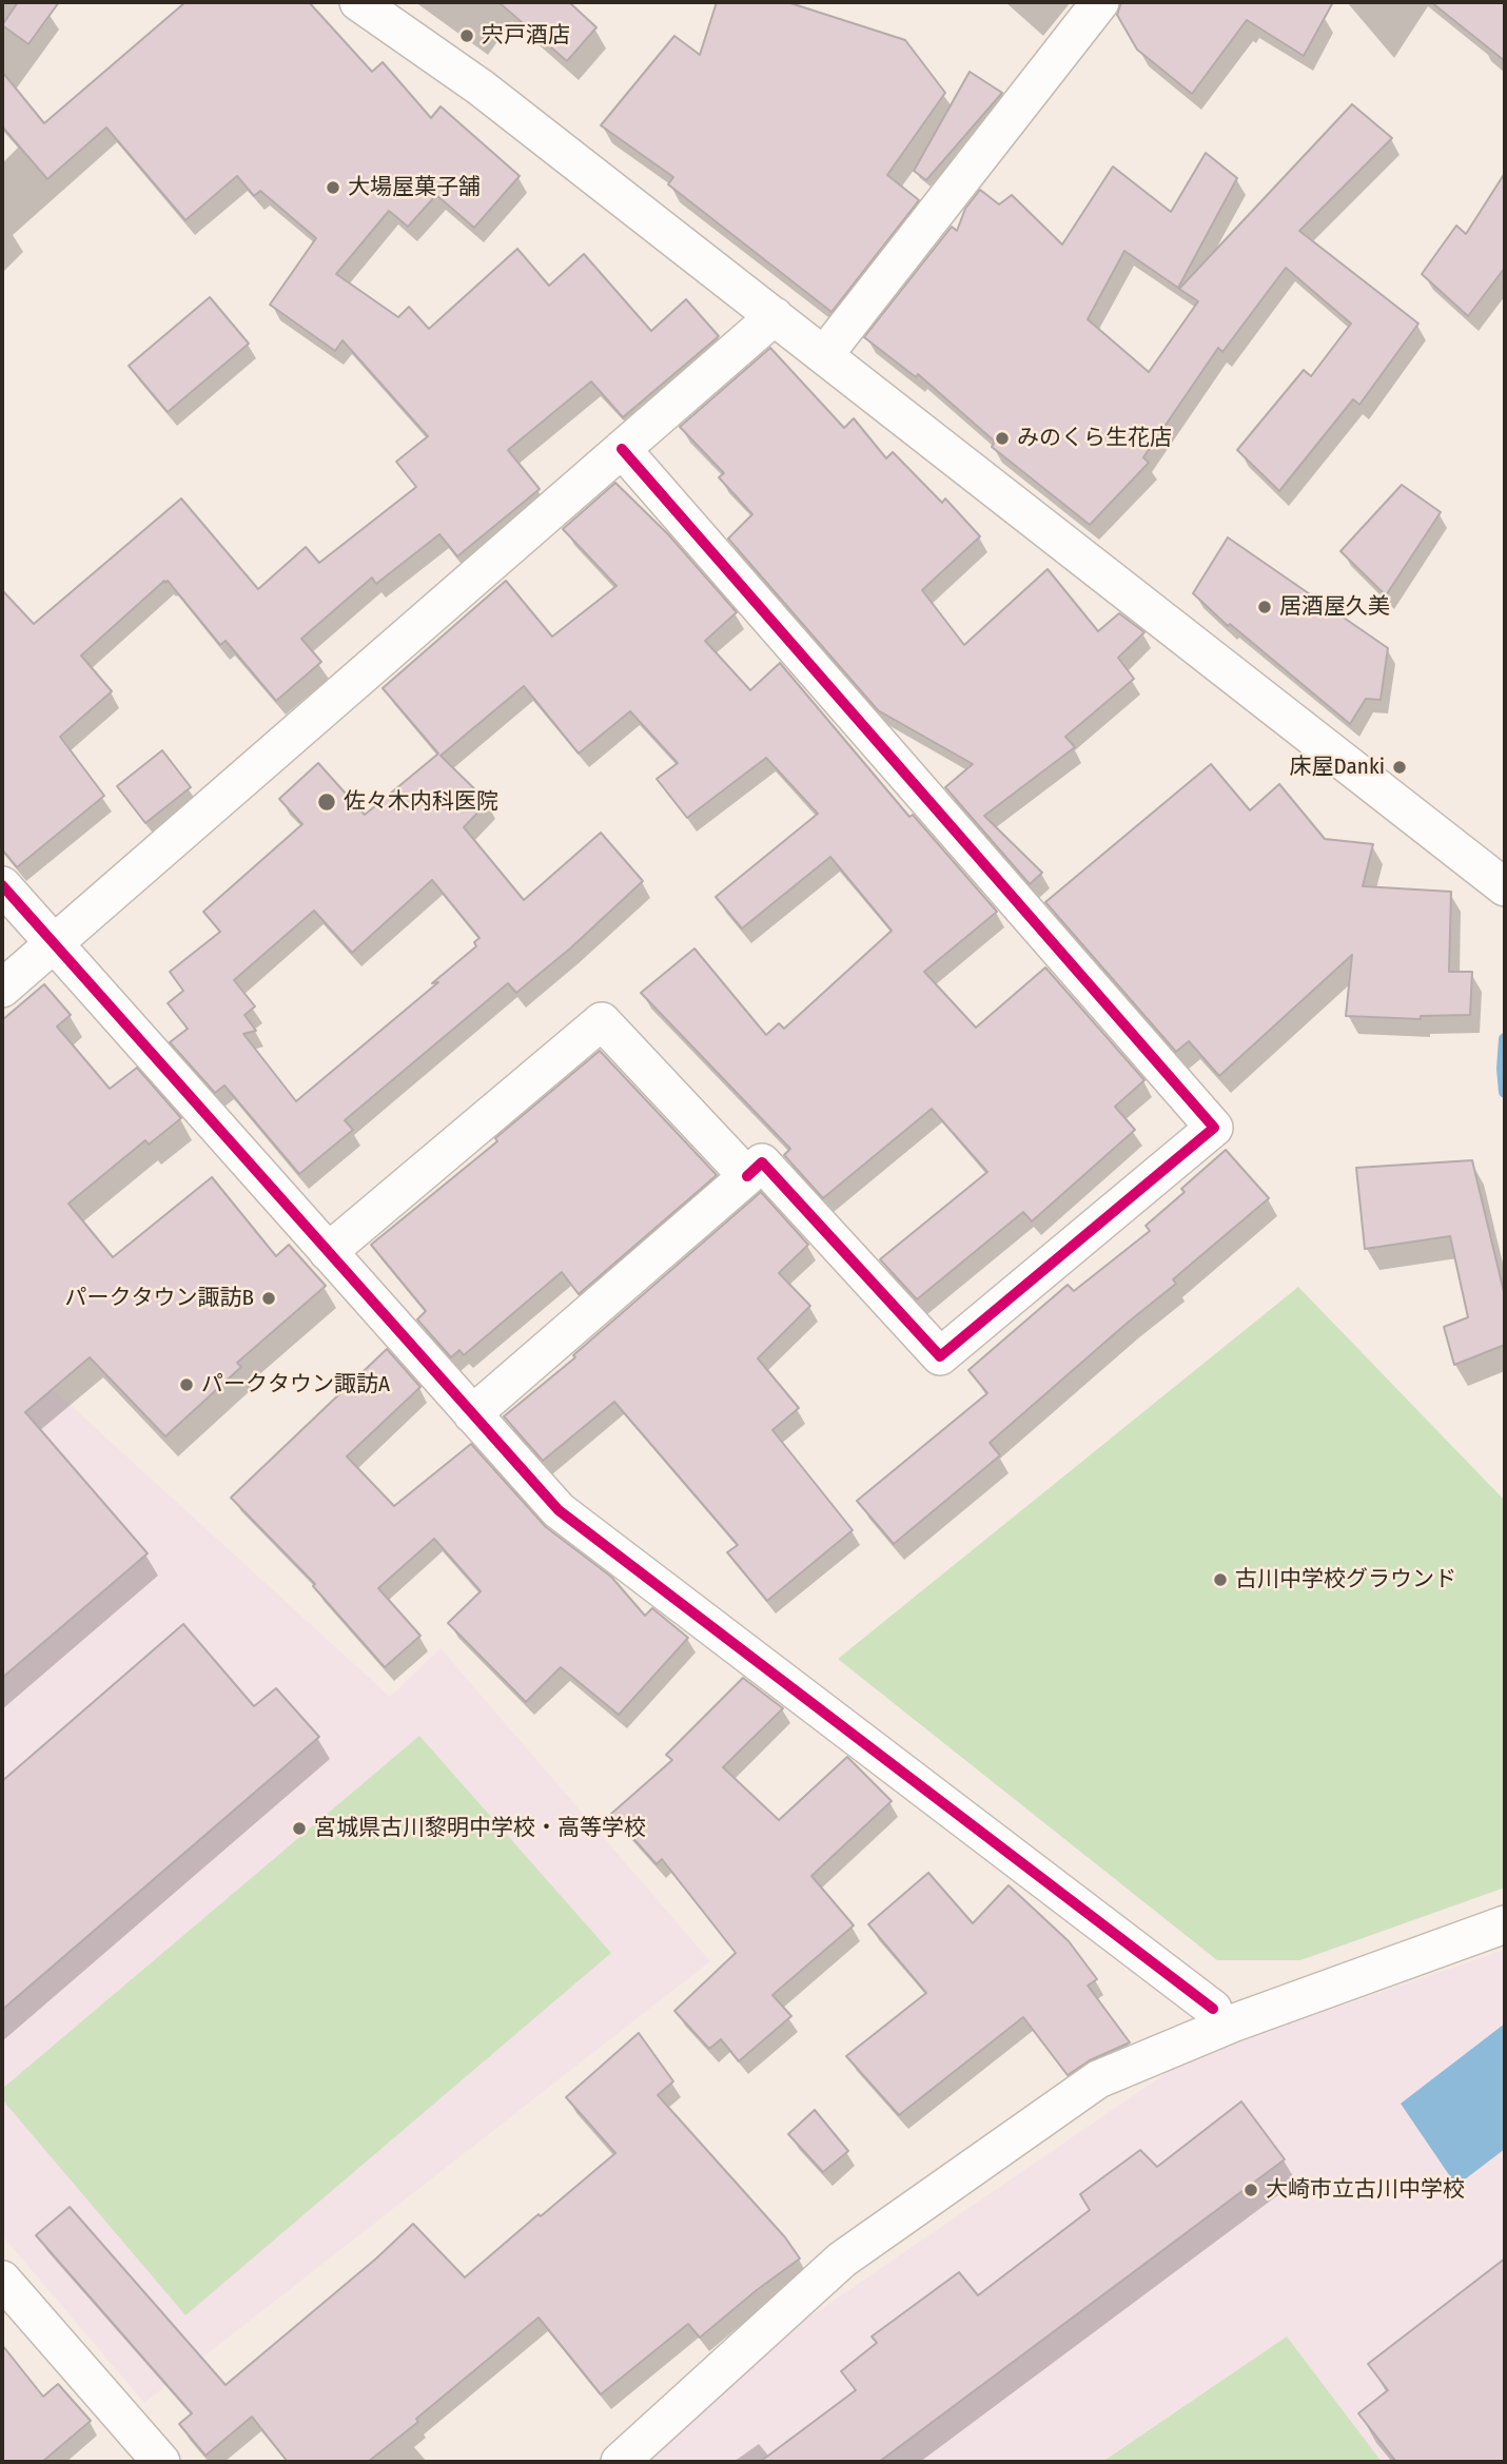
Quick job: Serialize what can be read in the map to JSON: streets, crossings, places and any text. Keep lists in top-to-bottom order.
{
  "places": [
    "宍戸酒店",
    "大場屋菓子舗",
    "みのくら生花店",
    "居酒屋久美",
    "床屋Danki",
    "佐々木内科医院",
    "パークタウン諏訪B",
    "パークタウン諏訪A",
    "古川中学校グラウンド",
    "宮城県古川黎明中学校・高等学校",
    "大崎市立古川中学校"
  ]
}
